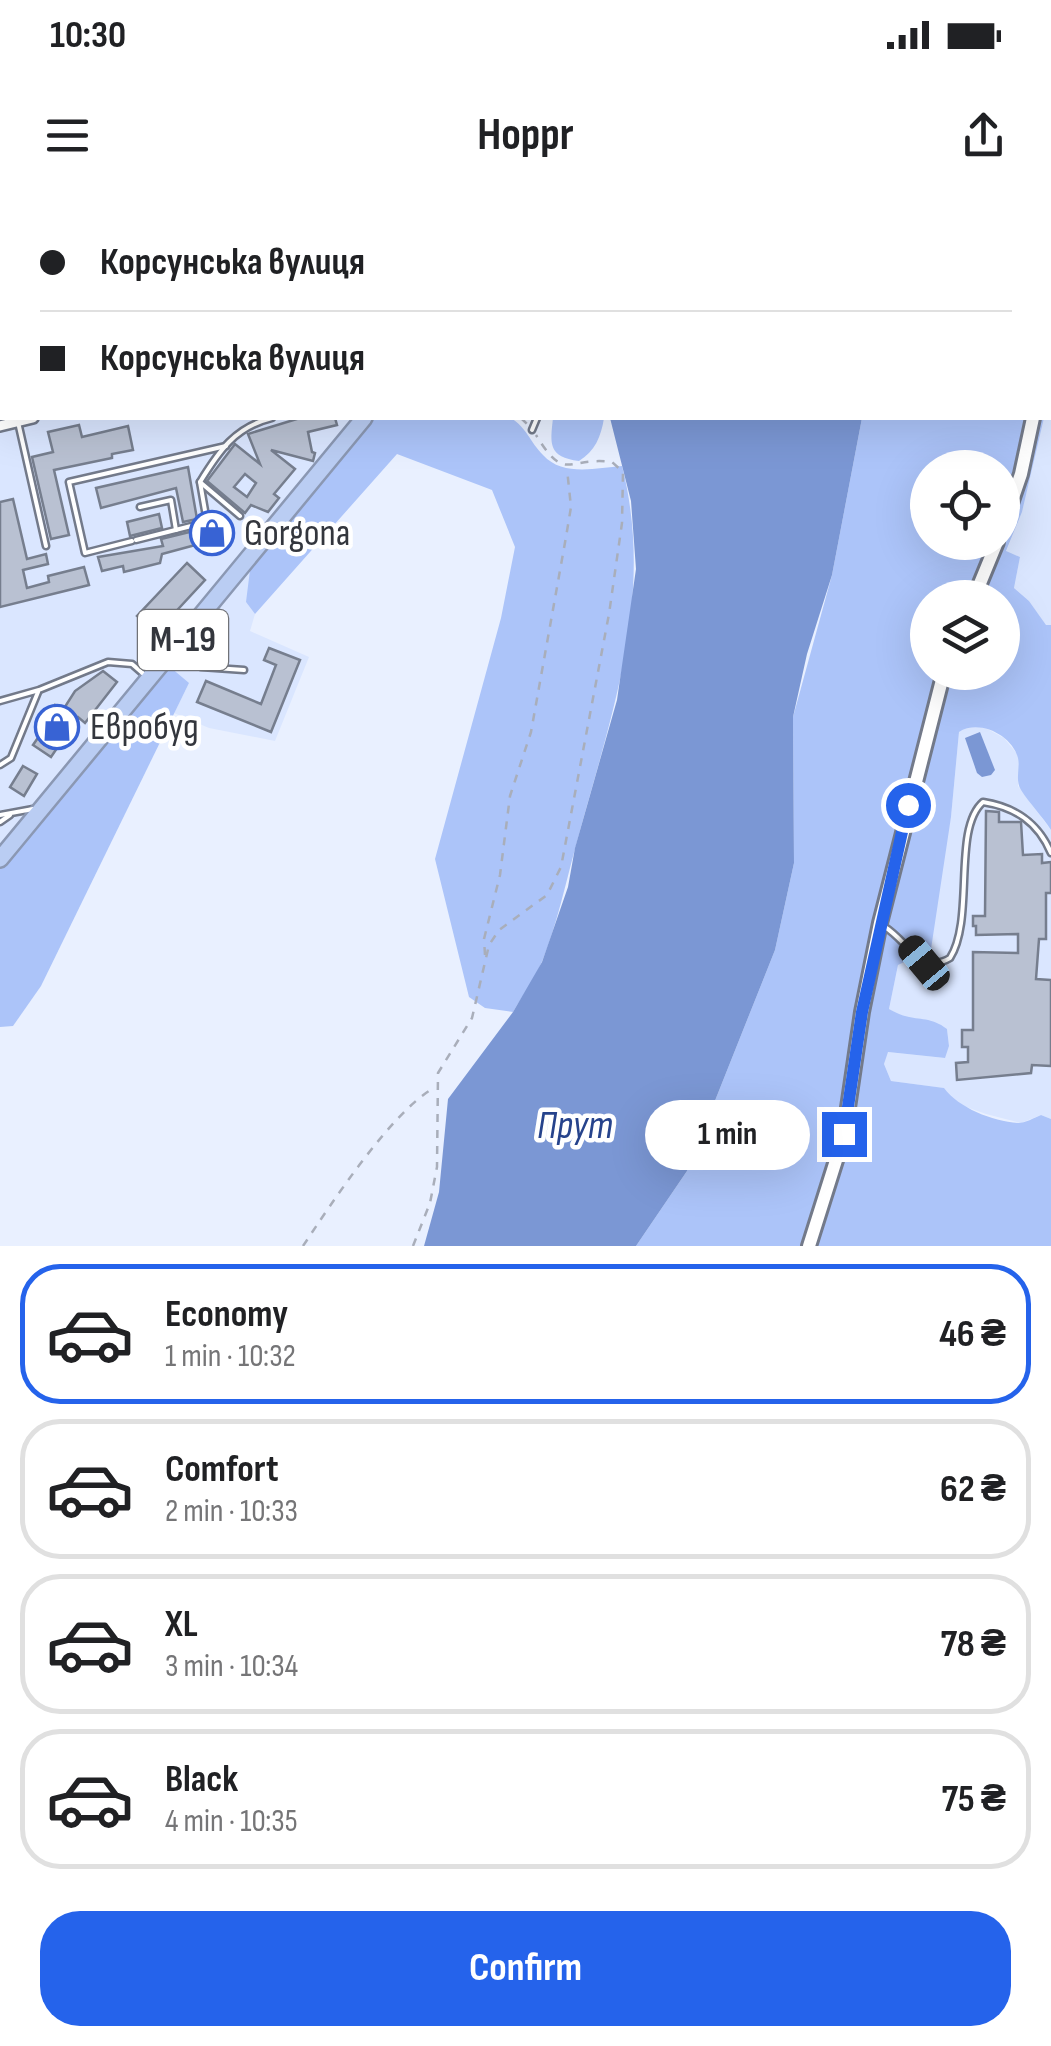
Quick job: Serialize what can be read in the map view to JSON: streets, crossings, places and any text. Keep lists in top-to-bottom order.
{
  "streets": {
    "highway": ["М-19"]
  },
  "water": ["Прут"],
  "places": {
    "shop": ["Gorgona", "Евробуд"]
  },
  "page": {
    "status": "10:30",
    "header": "Hoppr",
    "banner": ["Корсунська вулиця", "Корсунська вулиця"],
    "bubble": "1 min",
    "list": [
      {
        "name": "Economy",
        "note": "1 min · 10:32",
        "value": "46 ₴"
      },
      {
        "name": "Comfort",
        "note": "2 min · 10:33",
        "value": "62 ₴"
      },
      {
        "name": "XL",
        "note": "3 min · 10:34",
        "value": "78 ₴"
      },
      {
        "name": "Black",
        "note": "4 min · 10:35",
        "value": "75 ₴"
      }
    ],
    "buttons": "Confirm"
  }
}
